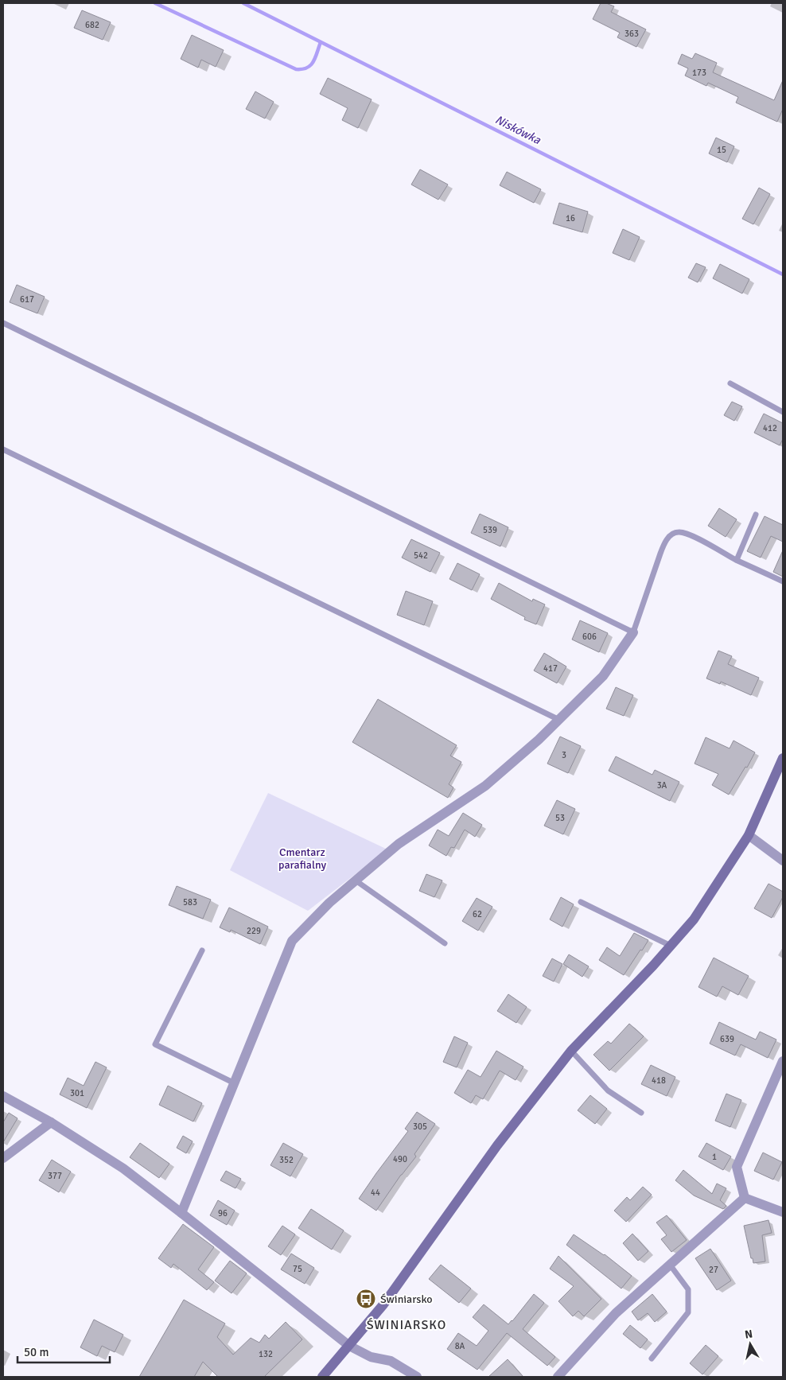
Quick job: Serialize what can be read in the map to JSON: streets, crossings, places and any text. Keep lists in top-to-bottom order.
{
  "districts": ["ŚWINIARSKO"],
  "water": ["Niskówka"],
  "parks": ["Cmentarz parafialny"],
  "places": {
    "bus stop": ["Świniarsko"]
  },
  "house_numbers": [
    "682",
    "363",
    "173",
    "15",
    "16",
    "617",
    "412",
    "539",
    "542",
    "606",
    "417",
    "3",
    "3A",
    "53",
    "583",
    "62",
    "229",
    "639",
    "418",
    "301",
    "305",
    "1",
    "490",
    "352",
    "377",
    "44",
    "96",
    "75",
    "27",
    "8A",
    "132"
  ],
  "scale_bar": "50 m",
  "north": "top"
}
